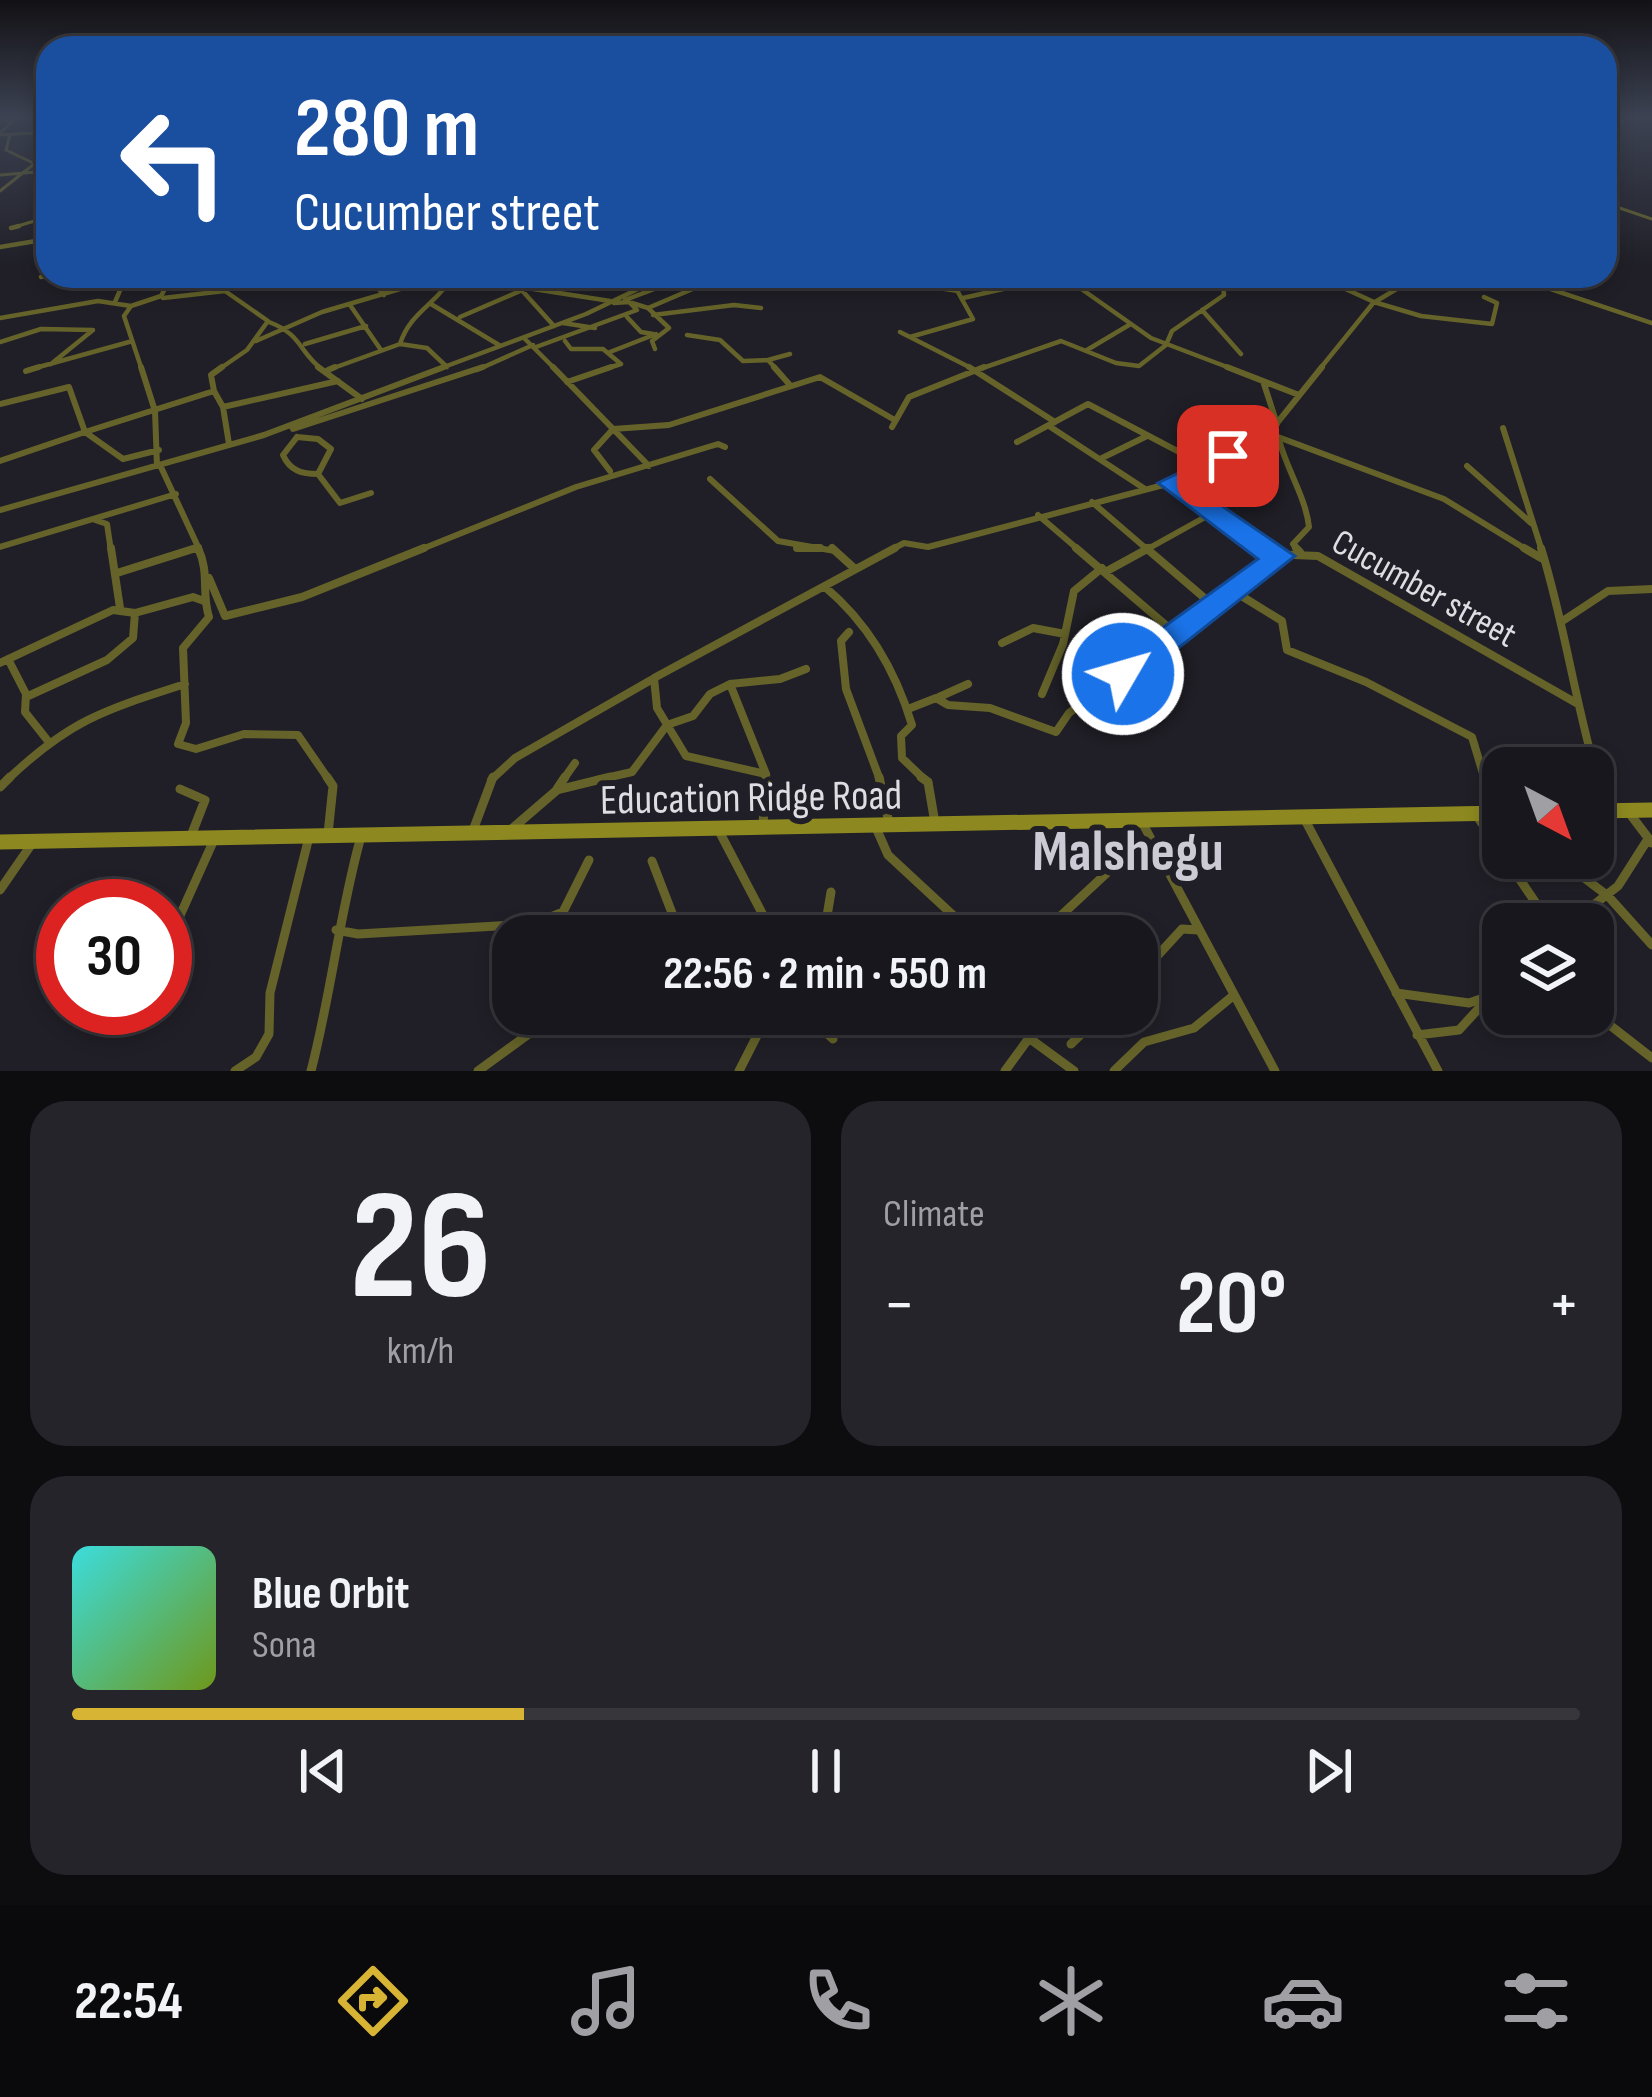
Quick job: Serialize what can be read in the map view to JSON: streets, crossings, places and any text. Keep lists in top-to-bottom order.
{
  "streets": {
    "main road": ["Education Ridge Road"],
    "street": ["Cucumber street"]
  },
  "districts": ["Malshegu"],
  "north": "bottom right",
  "page": {
    "turn": ["280 m", "Cucumber street"],
    "limit": "30",
    "trip": "22:56 · 2 min · 550 m",
    "tile": [
      ["26", "km/h"],
      "Climate"
    ],
    "heat": ["−", "20°", "+"],
    "song": ["Blue Orbit", "Sona"],
    "tabs": "22:54"
  }
}
